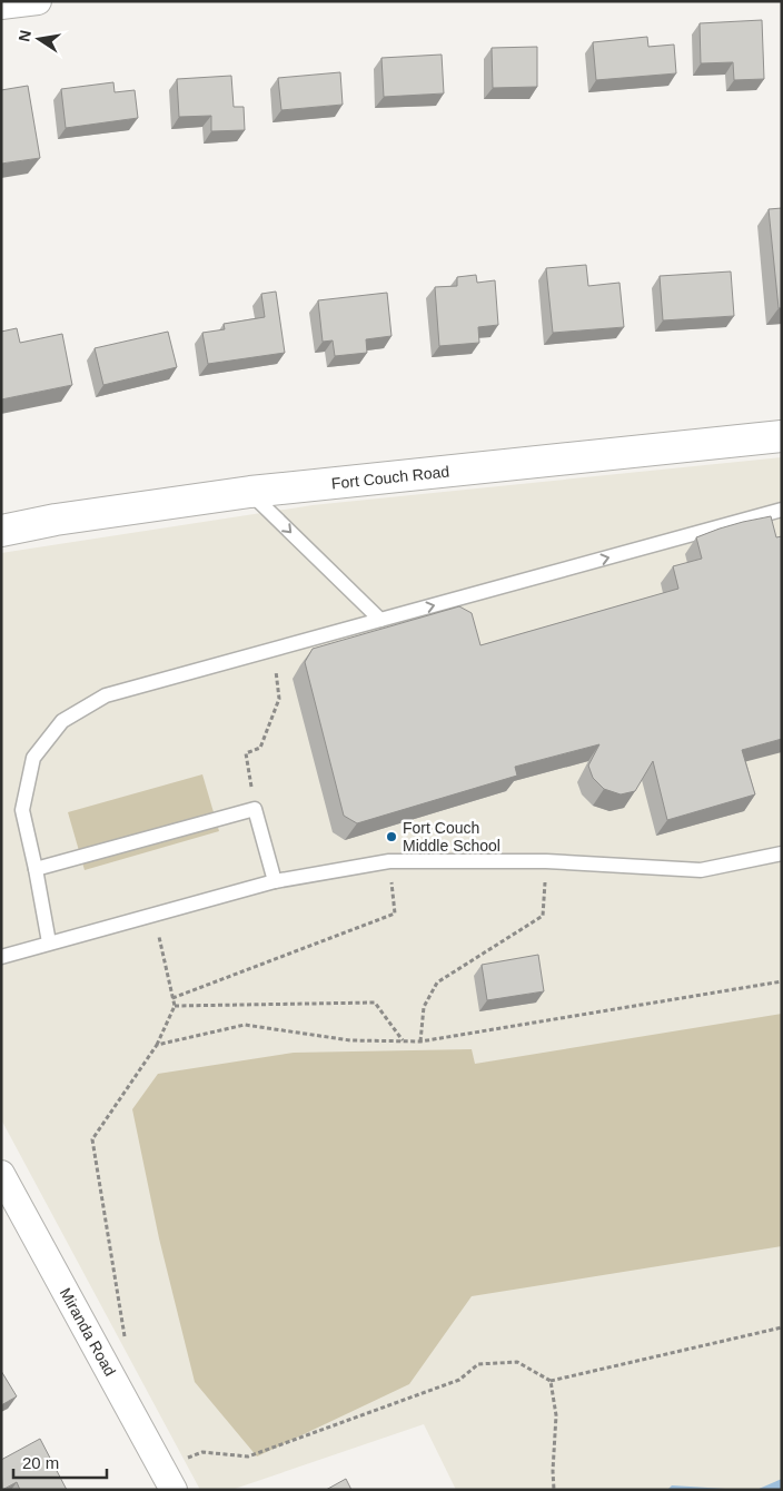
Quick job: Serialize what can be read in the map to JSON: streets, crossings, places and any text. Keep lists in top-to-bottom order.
{
  "streets": {
    "street": ["Fort Couch Road", "Miranda Road"]
  },
  "places": ["Fort Couch Middle School"],
  "scale_bar": "20 m",
  "north": "left"
}
